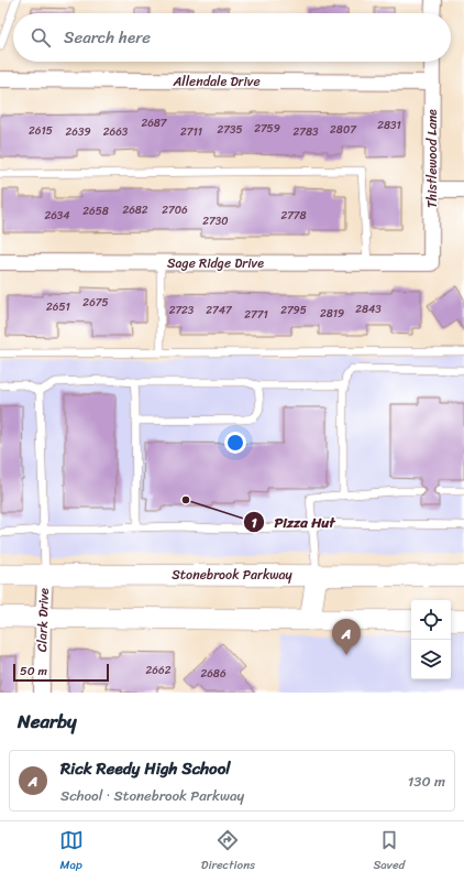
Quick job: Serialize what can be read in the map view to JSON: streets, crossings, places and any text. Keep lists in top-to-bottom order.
{
  "streets": {
    "main road": ["Stonebrook Parkway"],
    "street": [
      "Allendale Drive",
      "Thistlewood Lane",
      "Sage Ridge Drive",
      "Clark Drive"
    ]
  },
  "crossings": [
    ["Allendale Drive", "Thistlewood Lane"],
    ["Thistlewood Lane", "Sage Ridge Drive"],
    ["Stonebrook Parkway", "Clark Drive"]
  ],
  "places": ["Pizza Hut"],
  "house_numbers": [
    "2687",
    "2831",
    "2759",
    "2735",
    "2807",
    "2615",
    "2639",
    "2663",
    "2711",
    "2783",
    "2682",
    "2706",
    "2658",
    "2634",
    "2778",
    "2730",
    "2675",
    "2651",
    "2843",
    "2723",
    "2747",
    "2795",
    "2819",
    "2771",
    "2662",
    "2686"
  ],
  "scale_bar": "50 m",
  "page": {
    "search": "Search here",
    "pins": "A",
    "scale": "50 m",
    "heading": "Nearby",
    "list": [
      {
        "mark": "A",
        "name": "Rick Reedy High School",
        "note": "School · Stonebrook Parkway",
        "value": "130 m"
      }
    ],
    "nav": ["Map", "Directions", "Saved"]
  }
}
